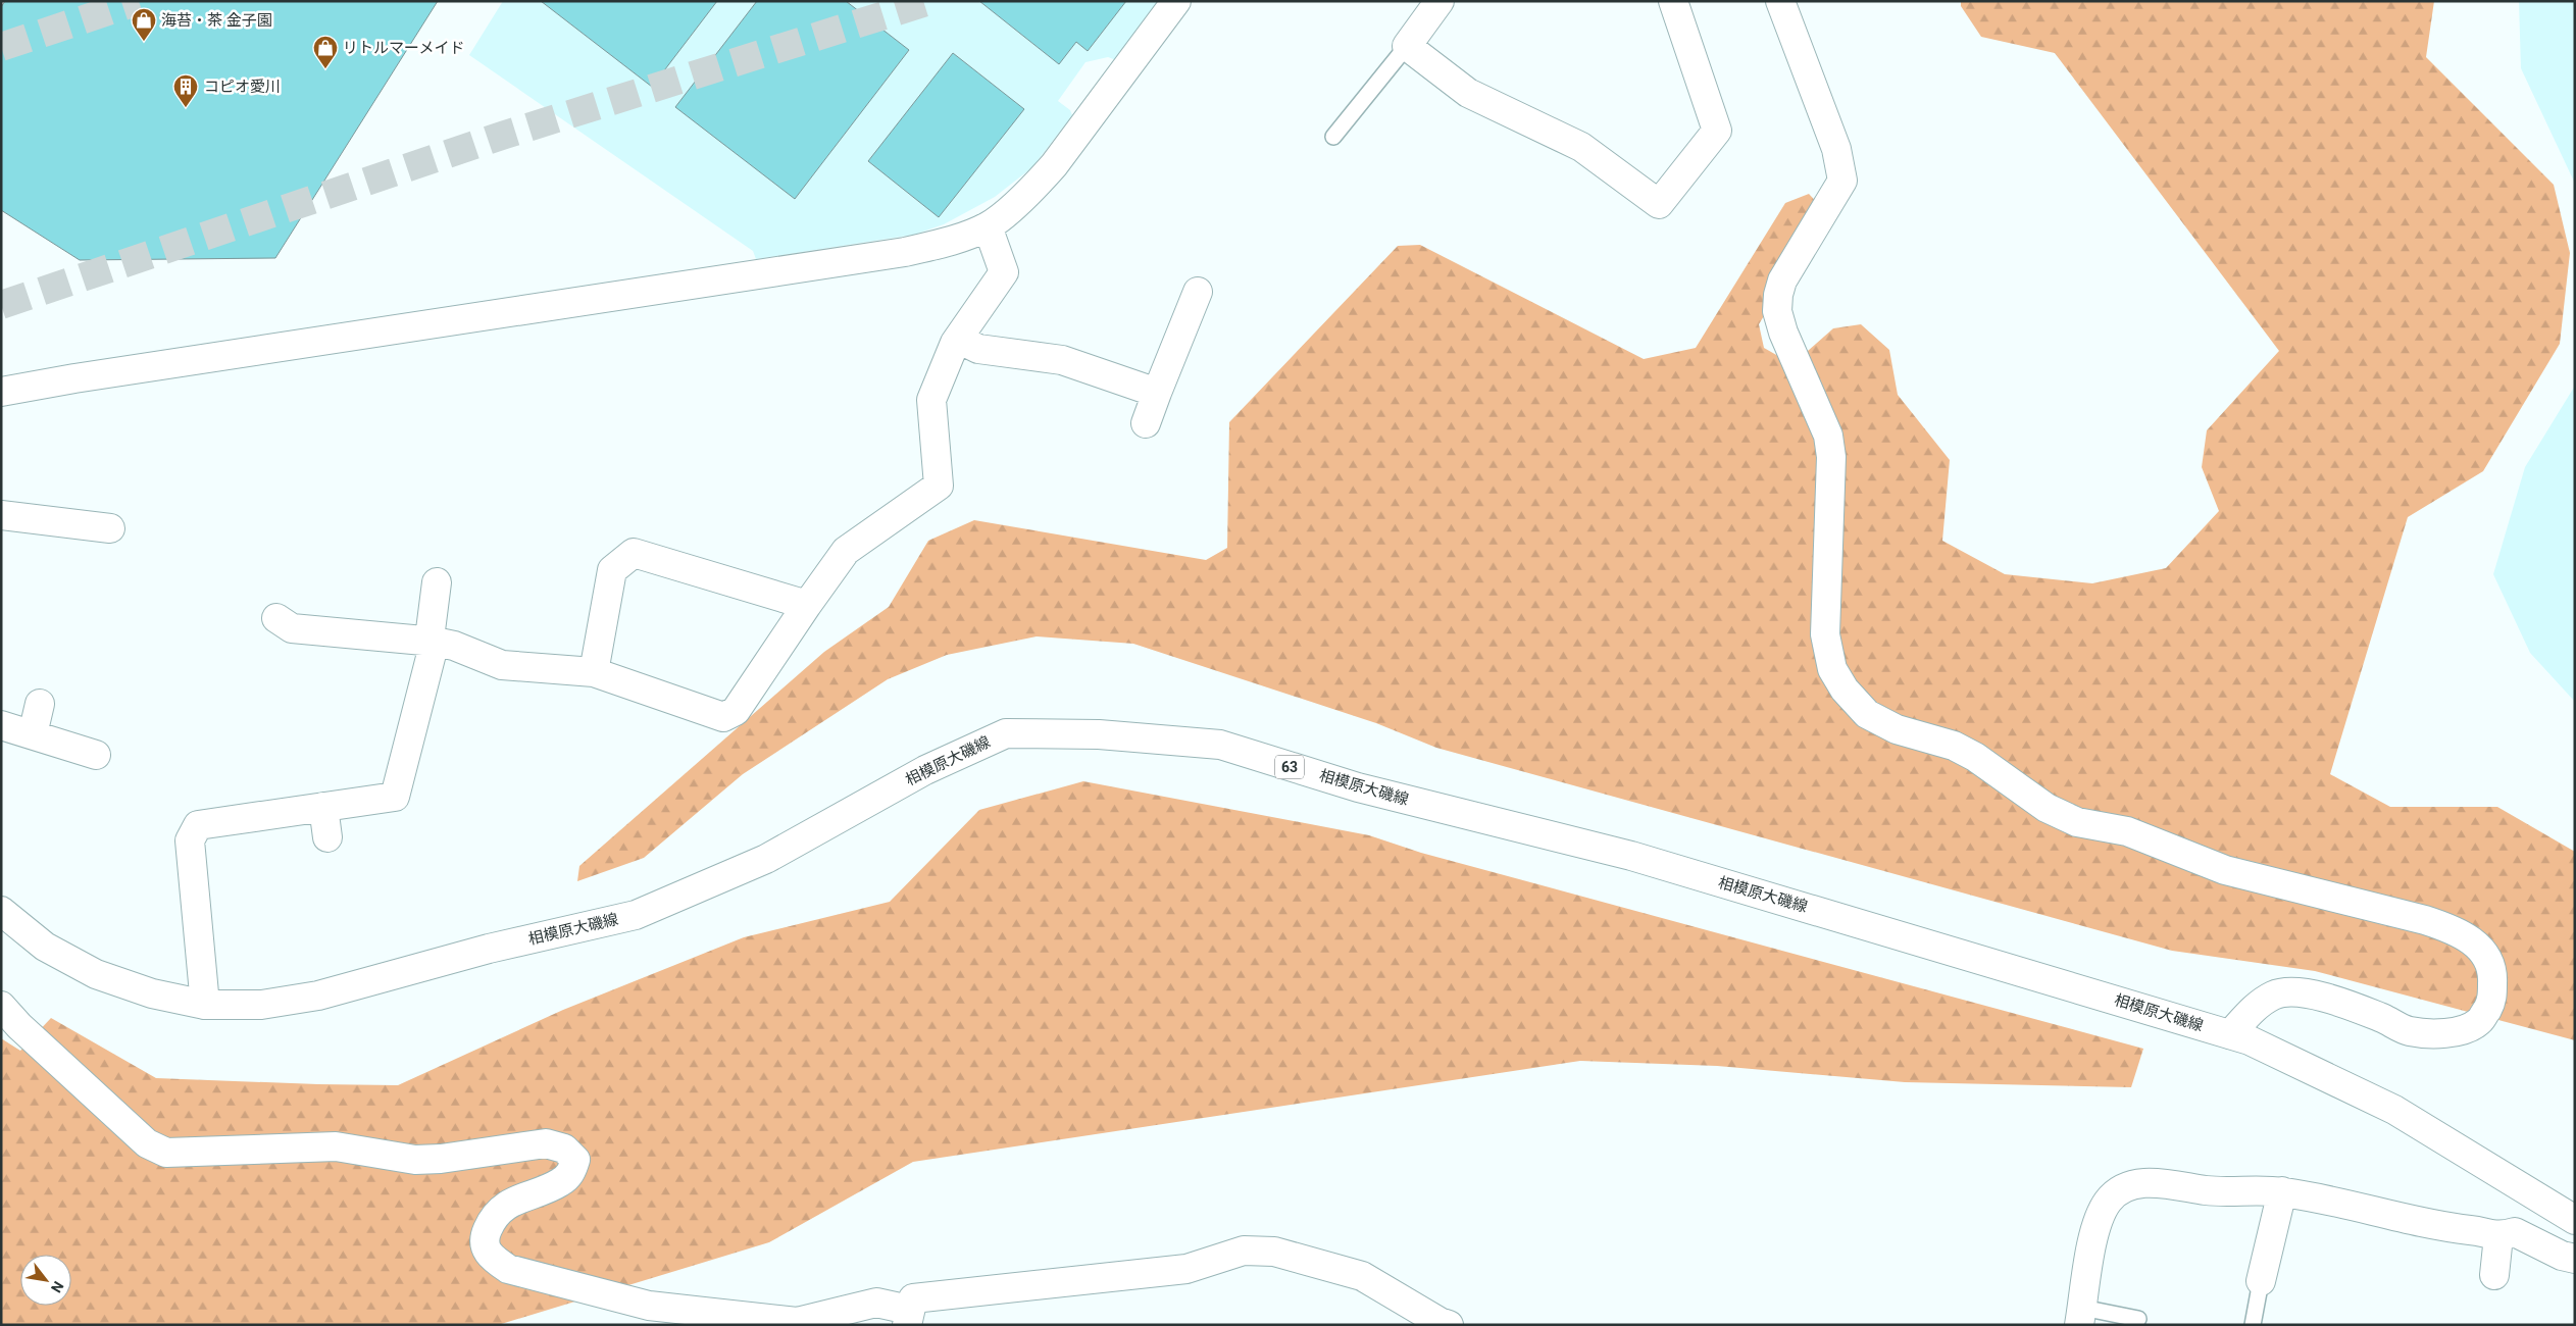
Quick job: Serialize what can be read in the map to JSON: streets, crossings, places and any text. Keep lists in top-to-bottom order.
{
  "streets": {
    "street": ["相模原大磯線", "63"]
  },
  "places": {
    "shop": ["海苔・茶 金子園", "リトルマーメイド"],
    "building": ["コピオ愛川"]
  },
  "north": "bottom right"
}
